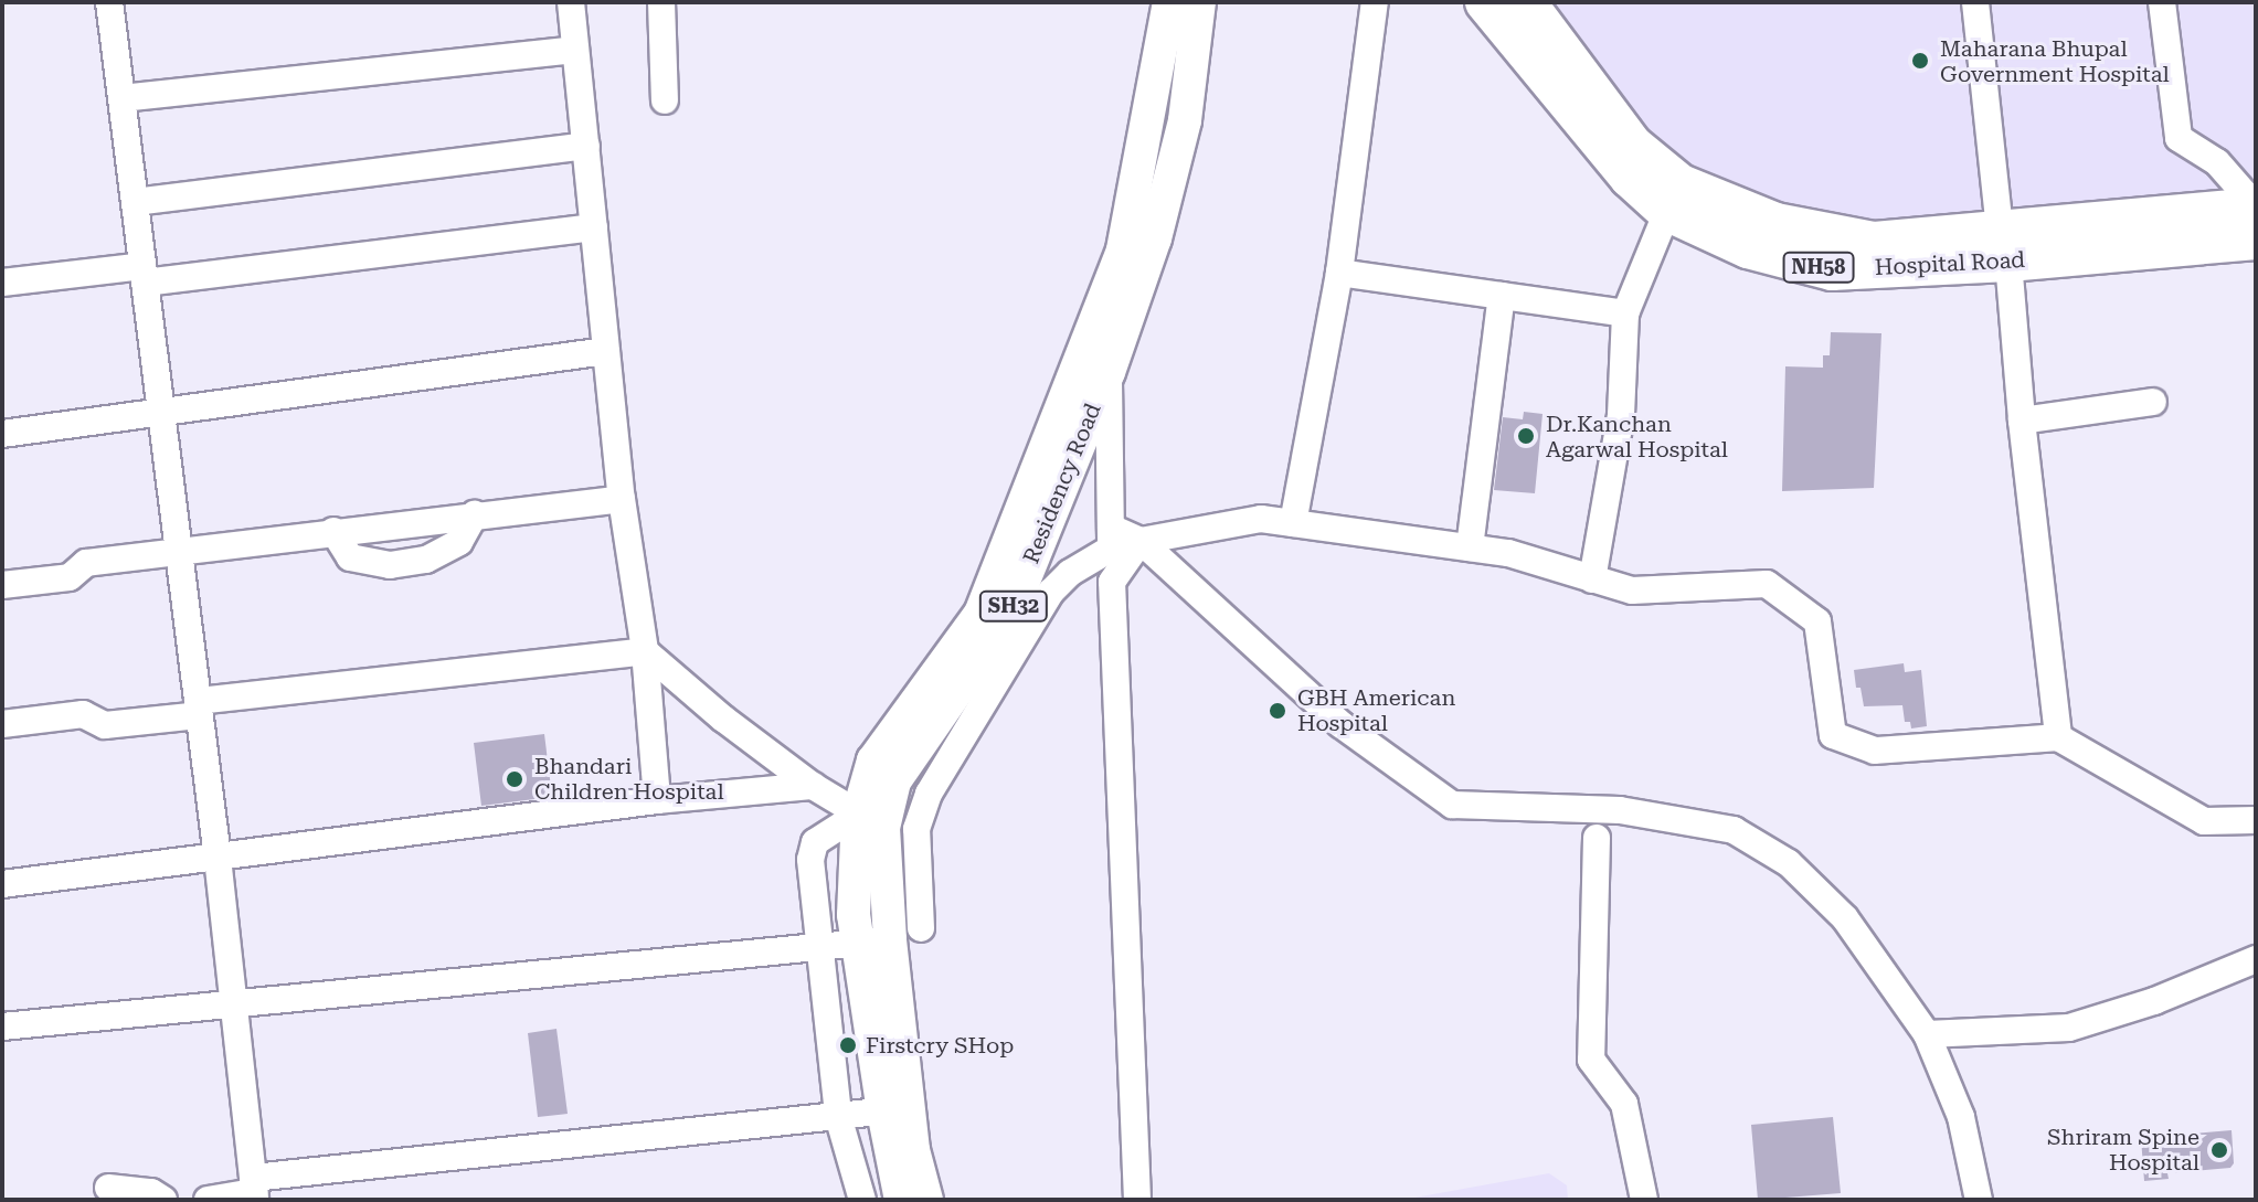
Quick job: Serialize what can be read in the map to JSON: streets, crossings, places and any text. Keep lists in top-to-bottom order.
{
  "streets": {
    "highway": ["Hospital Road", "NH58"],
    "main road": ["Residency Road", "SH32"]
  },
  "crossings": [
    ["Hospital Road", "NH58"]
  ],
  "places": [
    "Maharana Bhupal Government Hospital",
    "Dr.Kanchan Agarwal Hospital",
    "GBH American Hospital",
    "Bhandari Children Hospital",
    "Firstcry SHop",
    "Shriram Spine Hospital"
  ]
}
